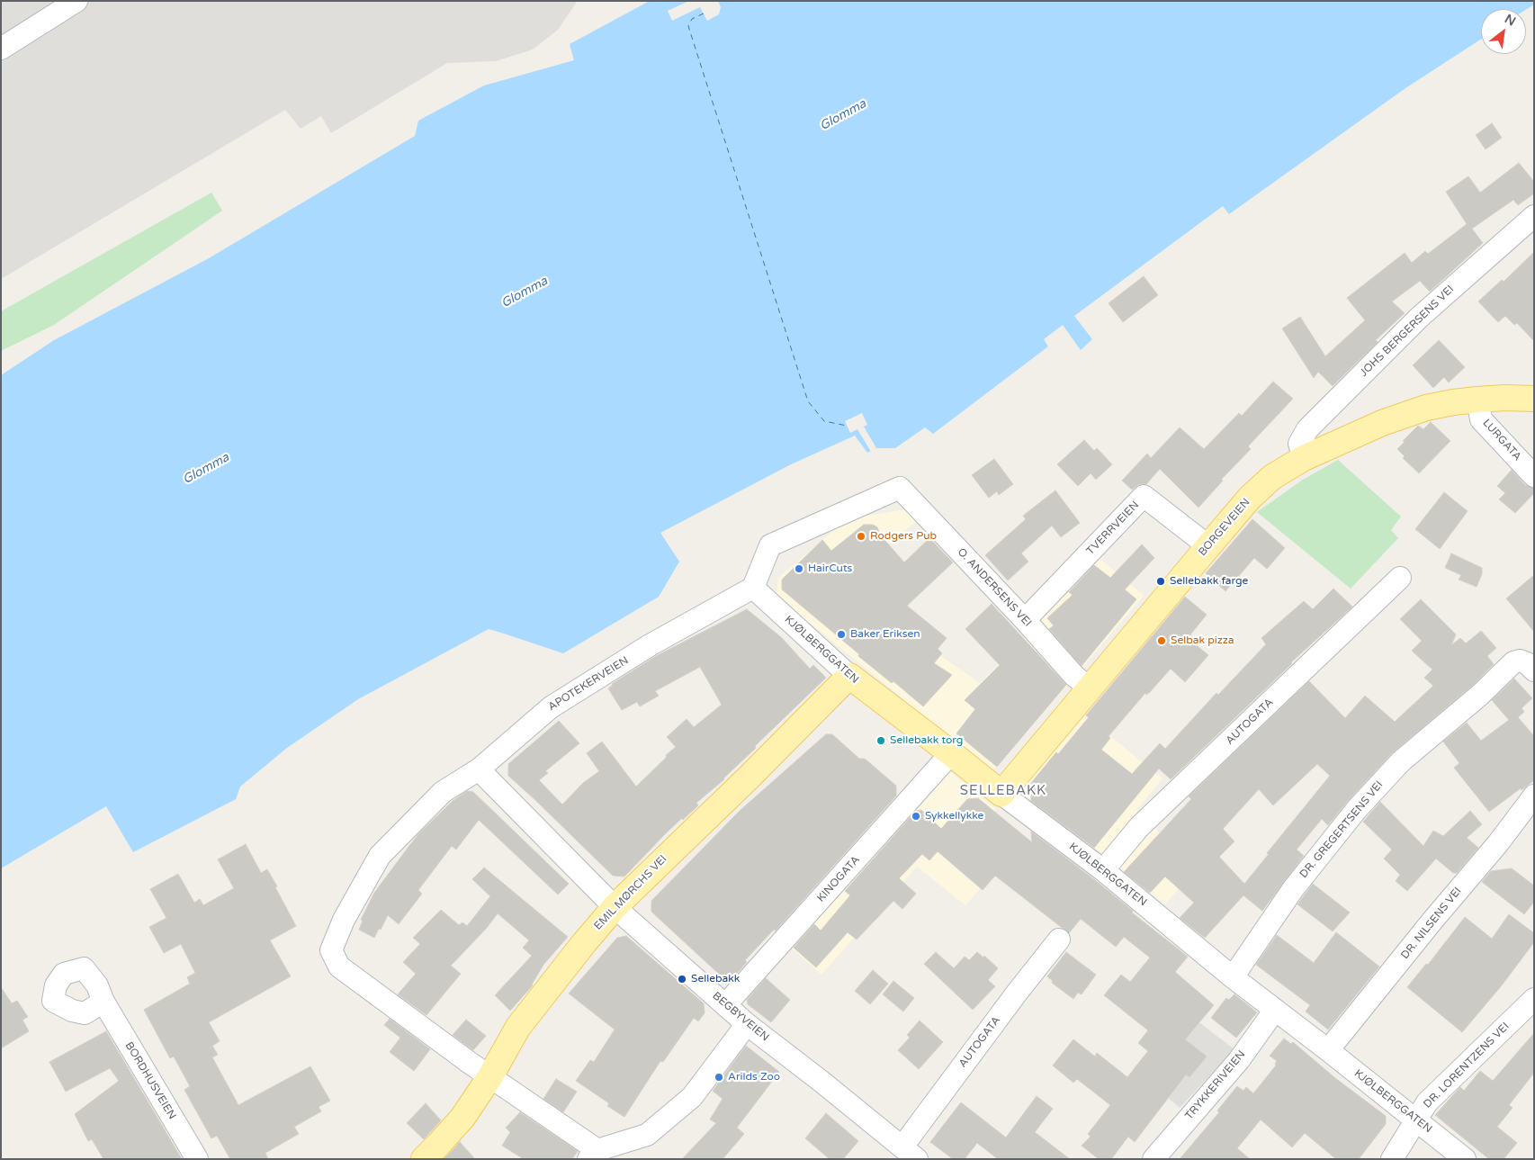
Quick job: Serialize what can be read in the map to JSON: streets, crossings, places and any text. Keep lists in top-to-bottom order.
{
  "streets": {
    "main road": ["BORGEVEIEN", "KJØLBERGGATEN", "EMIL MØRCHS VEI"],
    "street": [
      "JOHS BERGERSENS VEI",
      "LURGATA",
      "TVERRVEIEN",
      "O. ANDERSENS VEI",
      "APOTEKERVEIEN",
      "AUTOGATA",
      "DR. GREGERTSENS VEI",
      "KINOGATA",
      "DR. NILSENS VEI",
      "BEGBYVEIEN",
      "DR. LORENTZENS VEI",
      "BORDHUSVEIEN",
      "TRYKKERIVEIEN"
    ]
  },
  "crossings": [
    ["JOHS BERGERSENS VEI", "BORGEVEIEN"],
    ["LURGATA", "BORGEVEIEN"],
    ["BORGEVEIEN", "TVERRVEIEN"],
    ["BORGEVEIEN", "O. ANDERSENS VEI"],
    ["BORGEVEIEN", "KJØLBERGGATEN"],
    ["TVERRVEIEN", "O. ANDERSENS VEI"],
    ["O. ANDERSENS VEI", "KJØLBERGGATEN"],
    ["O. ANDERSENS VEI", "APOTEKERVEIEN"],
    ["KJØLBERGGATEN", "APOTEKERVEIEN"],
    ["KJØLBERGGATEN", "AUTOGATA"],
    ["KJØLBERGGATEN", "DR. GREGERTSENS VEI"],
    ["KJØLBERGGATEN", "KINOGATA"],
    ["KJØLBERGGATEN", "EMIL MØRCHS VEI"],
    ["KJØLBERGGATEN", "DR. NILSENS VEI"],
    ["KJØLBERGGATEN", "DR. LORENTZENS VEI"],
    ["KJØLBERGGATEN", "TRYKKERIVEIEN"],
    ["APOTEKERVEIEN", "EMIL MØRCHS VEI"],
    ["APOTEKERVEIEN", "BEGBYVEIEN"],
    ["AUTOGATA", "BEGBYVEIEN"],
    ["KINOGATA", "BEGBYVEIEN"],
    ["EMIL MØRCHS VEI", "BEGBYVEIEN"]
  ],
  "districts": ["SELLEBAKK"],
  "water": ["Glomma"],
  "places": [
    "Rodgers Pub",
    "HairCuts",
    "Sellebakk farge",
    "Baker Eriksen",
    "Selbak pizza",
    "Sellebakk torg",
    "Sykkellykke",
    "Sellebakk",
    "Arilds Zoo"
  ],
  "north": "top right"
}
